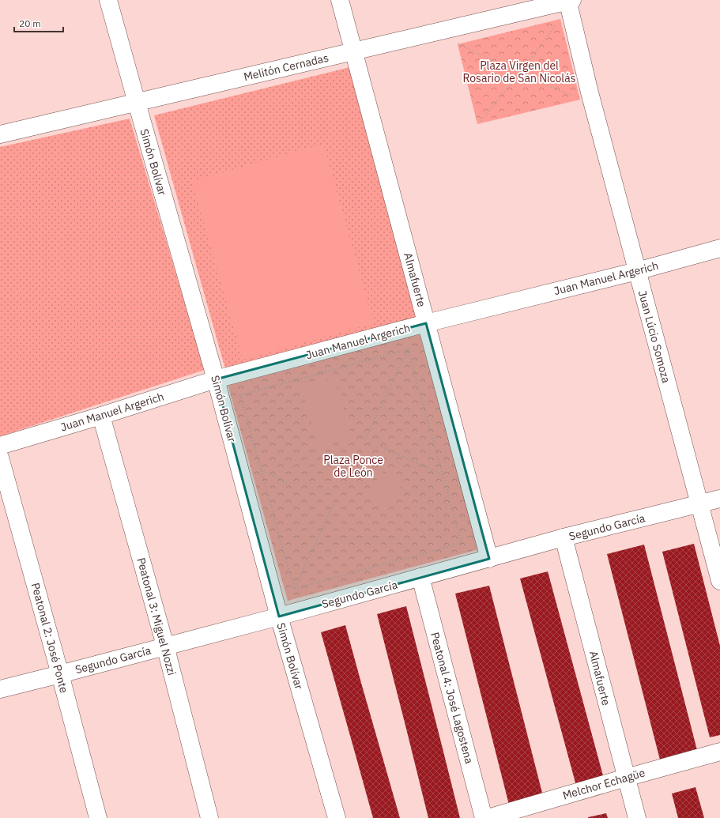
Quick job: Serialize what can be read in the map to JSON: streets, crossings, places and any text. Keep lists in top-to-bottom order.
{
  "streets": {
    "street": [
      "Melitón Cernadas",
      "Simón Bolívar",
      "Juan Manuel Argerich",
      "Almafuerte",
      "Juan Lúcio Somoza",
      "Segundo García",
      "Peatonal 3: Miguel Nozzi",
      "Peatonal 2: José Ponte",
      "Peatonal 4: José Lagostena",
      "Melchor Echagüe"
    ]
  },
  "crossings": [
    ["Melitón Cernadas", "Simón Bolívar"],
    ["Melitón Cernadas", "Almafuerte"],
    ["Melitón Cernadas", "Juan Lúcio Somoza"],
    ["Simón Bolívar", "Juan Manuel Argerich"],
    ["Simón Bolívar", "Segundo García"],
    ["Juan Manuel Argerich", "Almafuerte"],
    ["Juan Manuel Argerich", "Juan Lúcio Somoza"],
    ["Juan Manuel Argerich", "Peatonal 3: Miguel Nozzi"],
    ["Almafuerte", "Segundo García"],
    ["Almafuerte", "Melchor Echagüe"],
    ["Juan Lúcio Somoza", "Segundo García"],
    ["Segundo García", "Peatonal 3: Miguel Nozzi"],
    ["Segundo García", "Peatonal 2: José Ponte"],
    ["Segundo García", "Peatonal 4: José Lagostena"]
  ],
  "parks": ["Plaza Virgen del Rosario de San Nicolás", "Plaza Ponce de León"],
  "scale_bar": "20 m"
}
